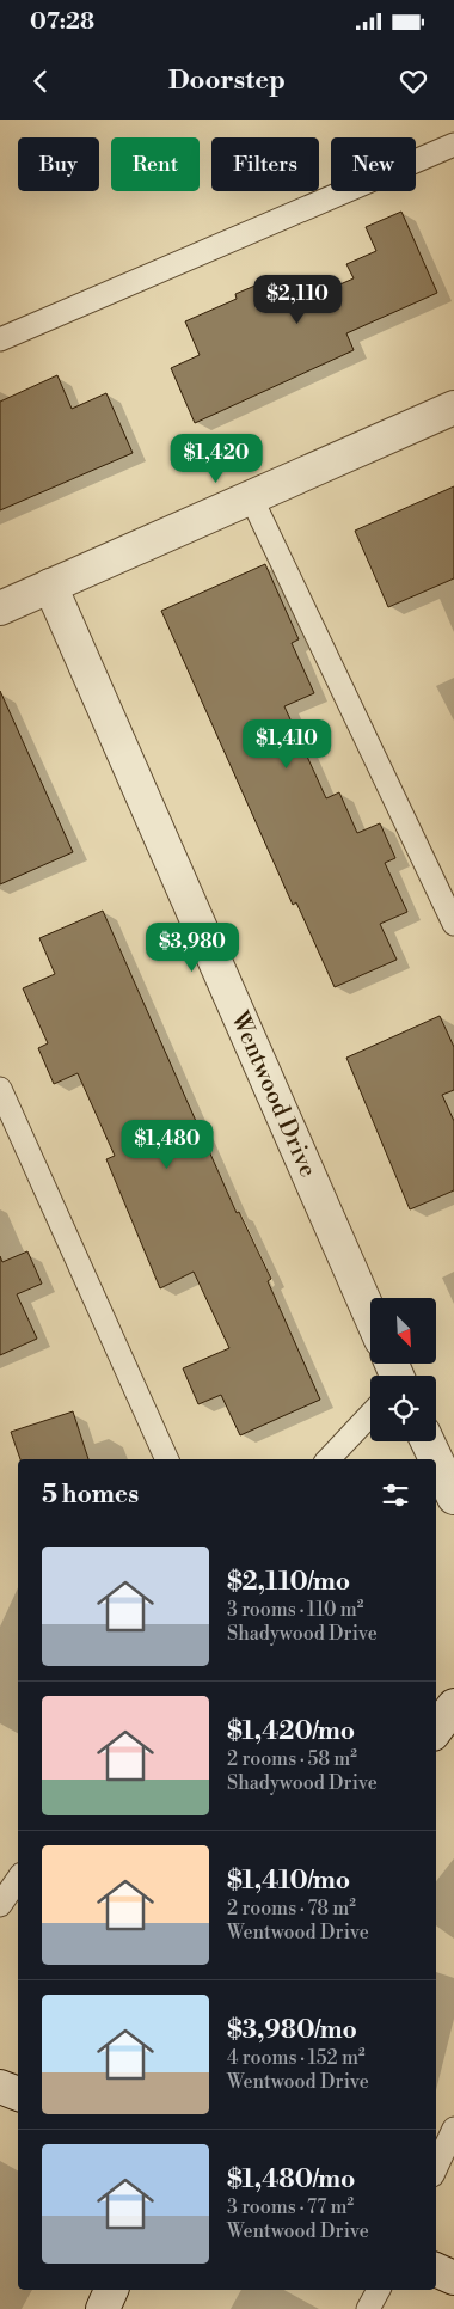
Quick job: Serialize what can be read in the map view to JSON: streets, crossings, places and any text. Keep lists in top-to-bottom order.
{
  "streets": {
    "street": ["Wentwood Drive"]
  },
  "north": "bottom right",
  "page": {
    "status": "07:28",
    "header": "Doorstep",
    "chip": [
      "Buy",
      "Rent",
      "Filters",
      "New"
    ],
    "price": [
      "$2,110",
      "$1,420",
      "$1,410",
      "$3,980",
      "$1,480"
    ],
    "heading": "5 homes",
    "list": [
      {
        "name": "$2,110/mo",
        "note": "3 rooms · 110 m² · Shadywood Drive"
      },
      {
        "name": "$1,420/mo",
        "note": "2 rooms · 58 m² · Shadywood Drive"
      },
      {
        "name": "$1,410/mo",
        "note": "2 rooms · 78 m² · Wentwood Drive"
      },
      {
        "name": "$3,980/mo",
        "note": "4 rooms · 152 m² · Wentwood Drive"
      },
      {
        "name": "$1,480/mo",
        "note": "3 rooms · 77 m² · Wentwood Drive"
      }
    ]
  }
}
